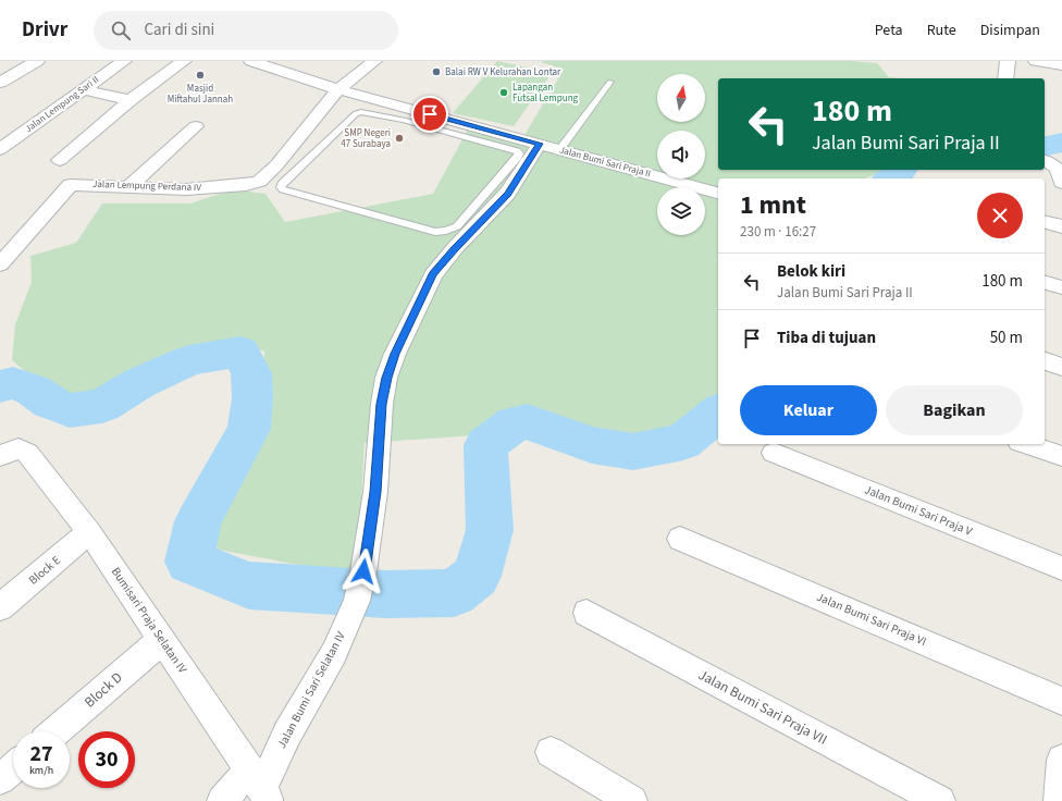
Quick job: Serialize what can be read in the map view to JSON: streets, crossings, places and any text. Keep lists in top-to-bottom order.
{
  "streets": {
    "street": [
      "Jalan Lempung Sari II",
      "Jalan Bumi Sari Praja II",
      "Jalan Lempung Perdana IV",
      "Jalan Bumi Sari Praja V",
      "Block E",
      "Jalan Bumi Sari Praja VI",
      "Bumisari Praja Selatan IV",
      "Block D",
      "Jalan Bumi Sari Selatan IV",
      "Jalan Bumi Sari Praja VII"
    ]
  },
  "crossings": [
    ["Jalan Bumi Sari Praja II", "Jalan Lempung Perdana IV"],
    ["Jalan Bumi Sari Praja II", "Jalan Bumi Sari Selatan IV"],
    ["Block E", "Bumisari Praja Selatan IV"],
    ["Bumisari Praja Selatan IV", "Block D"],
    ["Bumisari Praja Selatan IV", "Jalan Bumi Sari Selatan IV"]
  ],
  "places": [
    "Balai RW V Kelurahan Lontar",
    "Masjid Miftahul Jannah",
    "Lapangan Futsal Lempung",
    "SMP Negeri 47 Surabaya"
  ],
  "north": "top",
  "page": {
    "header": "Drivr",
    "search": "Cari di sini",
    "nav": ["Peta", "Rute", "Disimpan"],
    "turn": ["180 m", "Jalan Bumi Sari Praja II"],
    "heading": ["1 mnt", "230 m · 16:27"],
    "list": [
      {
        "name": "Belok kiri",
        "note": "Jalan Bumi Sari Praja II",
        "value": "180 m"
      },
      {
        "name": "Tiba di tujuan",
        "value": "50 m"
      }
    ],
    "buttons": ["Keluar", "Bagikan"],
    "speed": "27 km/h",
    "limit": "30"
  }
}
